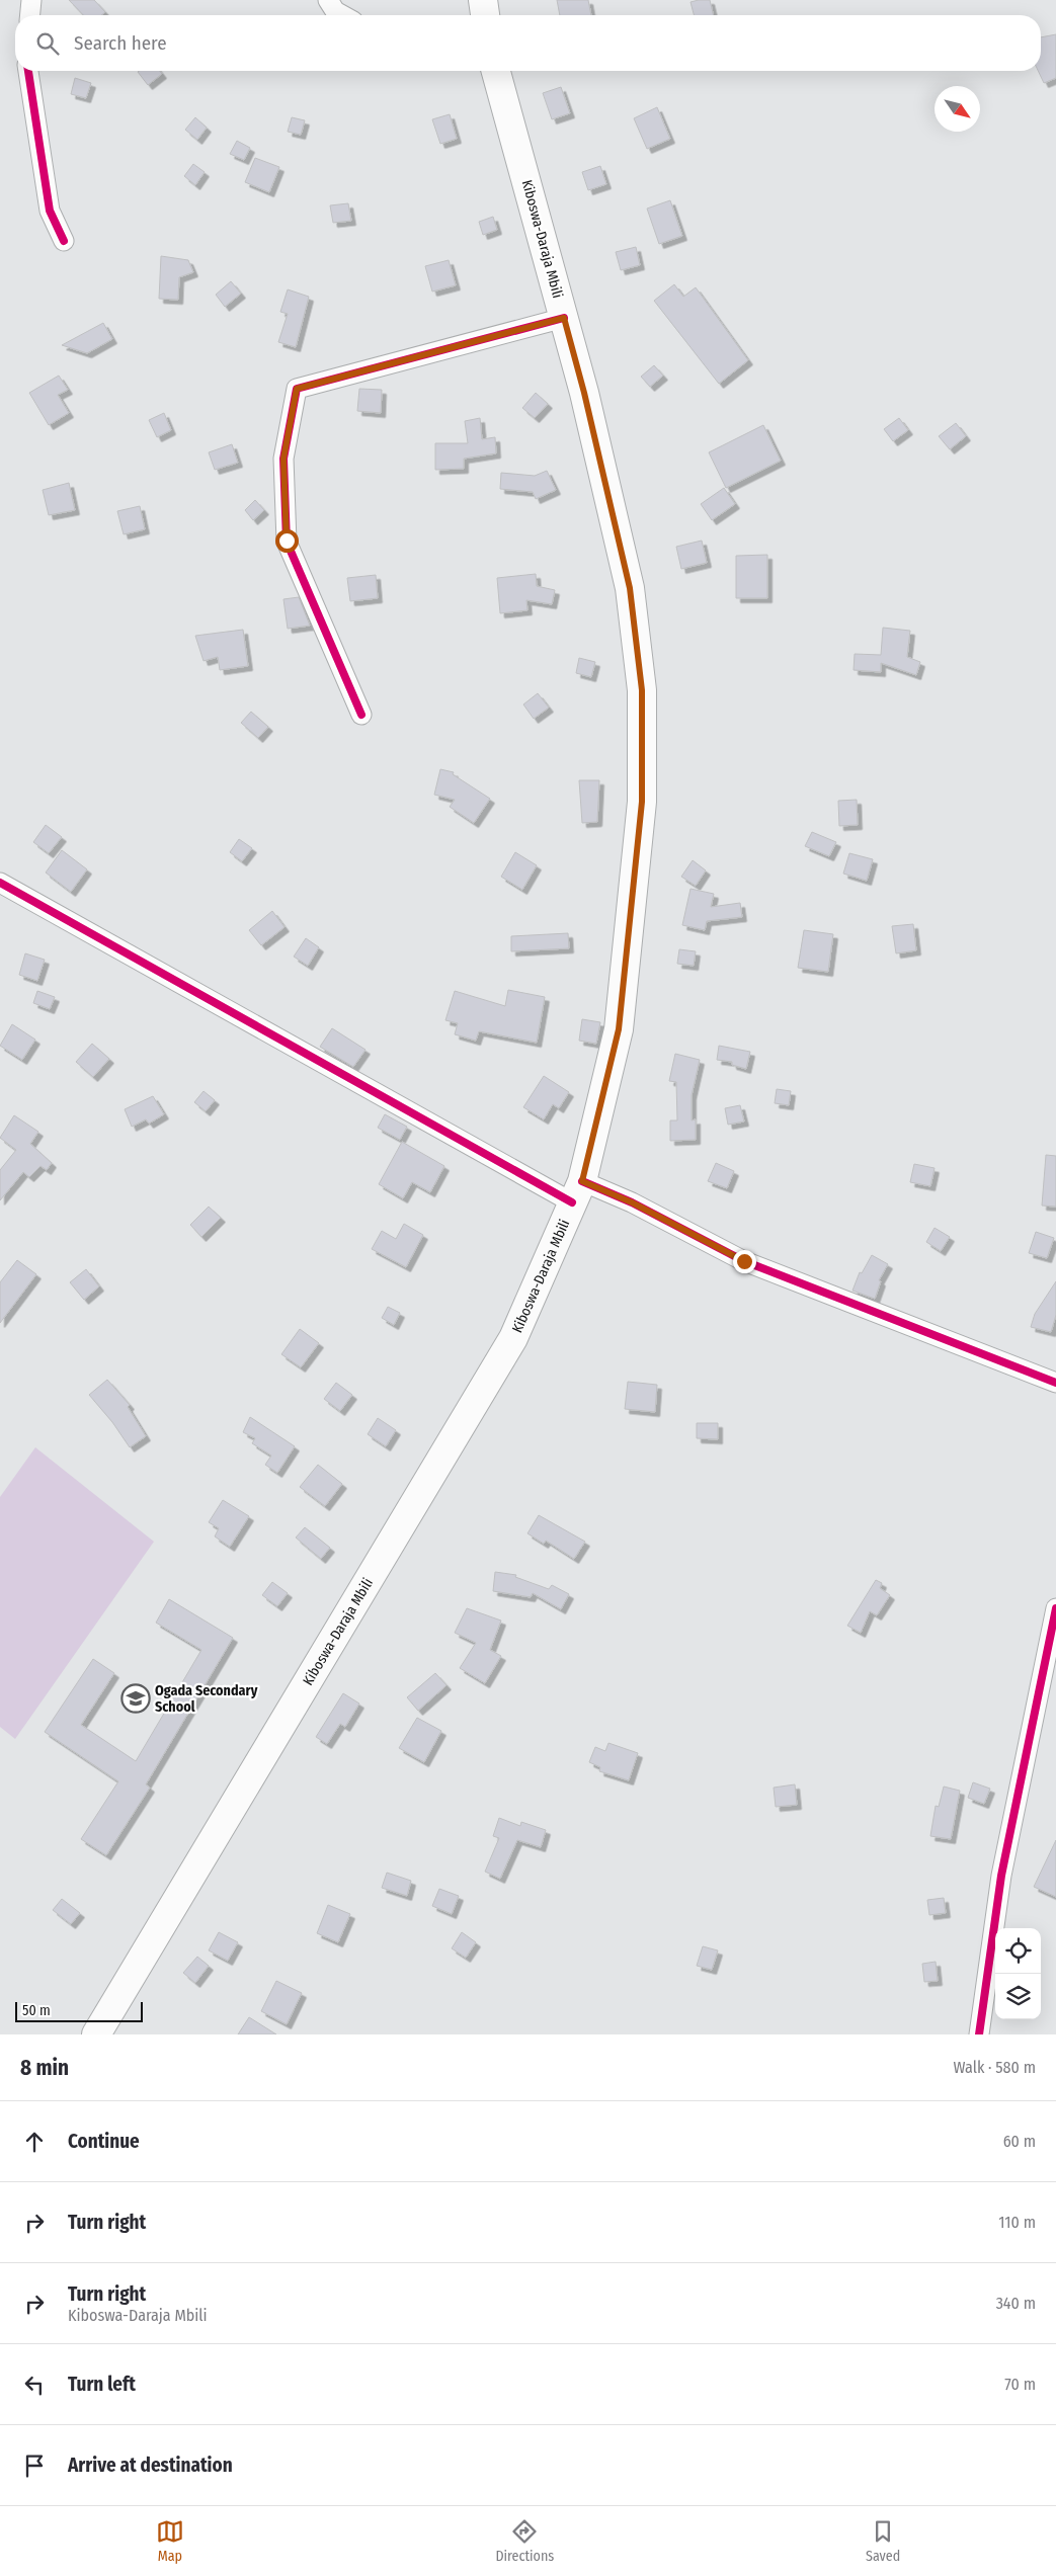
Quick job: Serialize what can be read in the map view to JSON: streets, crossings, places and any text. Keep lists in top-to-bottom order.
{
  "streets": {
    "main road": ["Kiboswa-Daraja Mbili"]
  },
  "places": {
    "school or university": ["Ogada Secondary School"]
  },
  "scale_bar": "50 m",
  "north": "bottom right",
  "page": {
    "search": "Search here",
    "scale": "50 m",
    "heading": ["8 min", "Walk · 580 m"],
    "list": [
      ["Continue", "60 m"],
      ["Turn right", "110 m"],
      ["Turn right", "Kiboswa-Daraja Mbili", "340 m"],
      ["Turn left", "70 m"],
      "Arrive at destination"
    ],
    "nav": ["Map", "Directions", "Saved"]
  }
}
